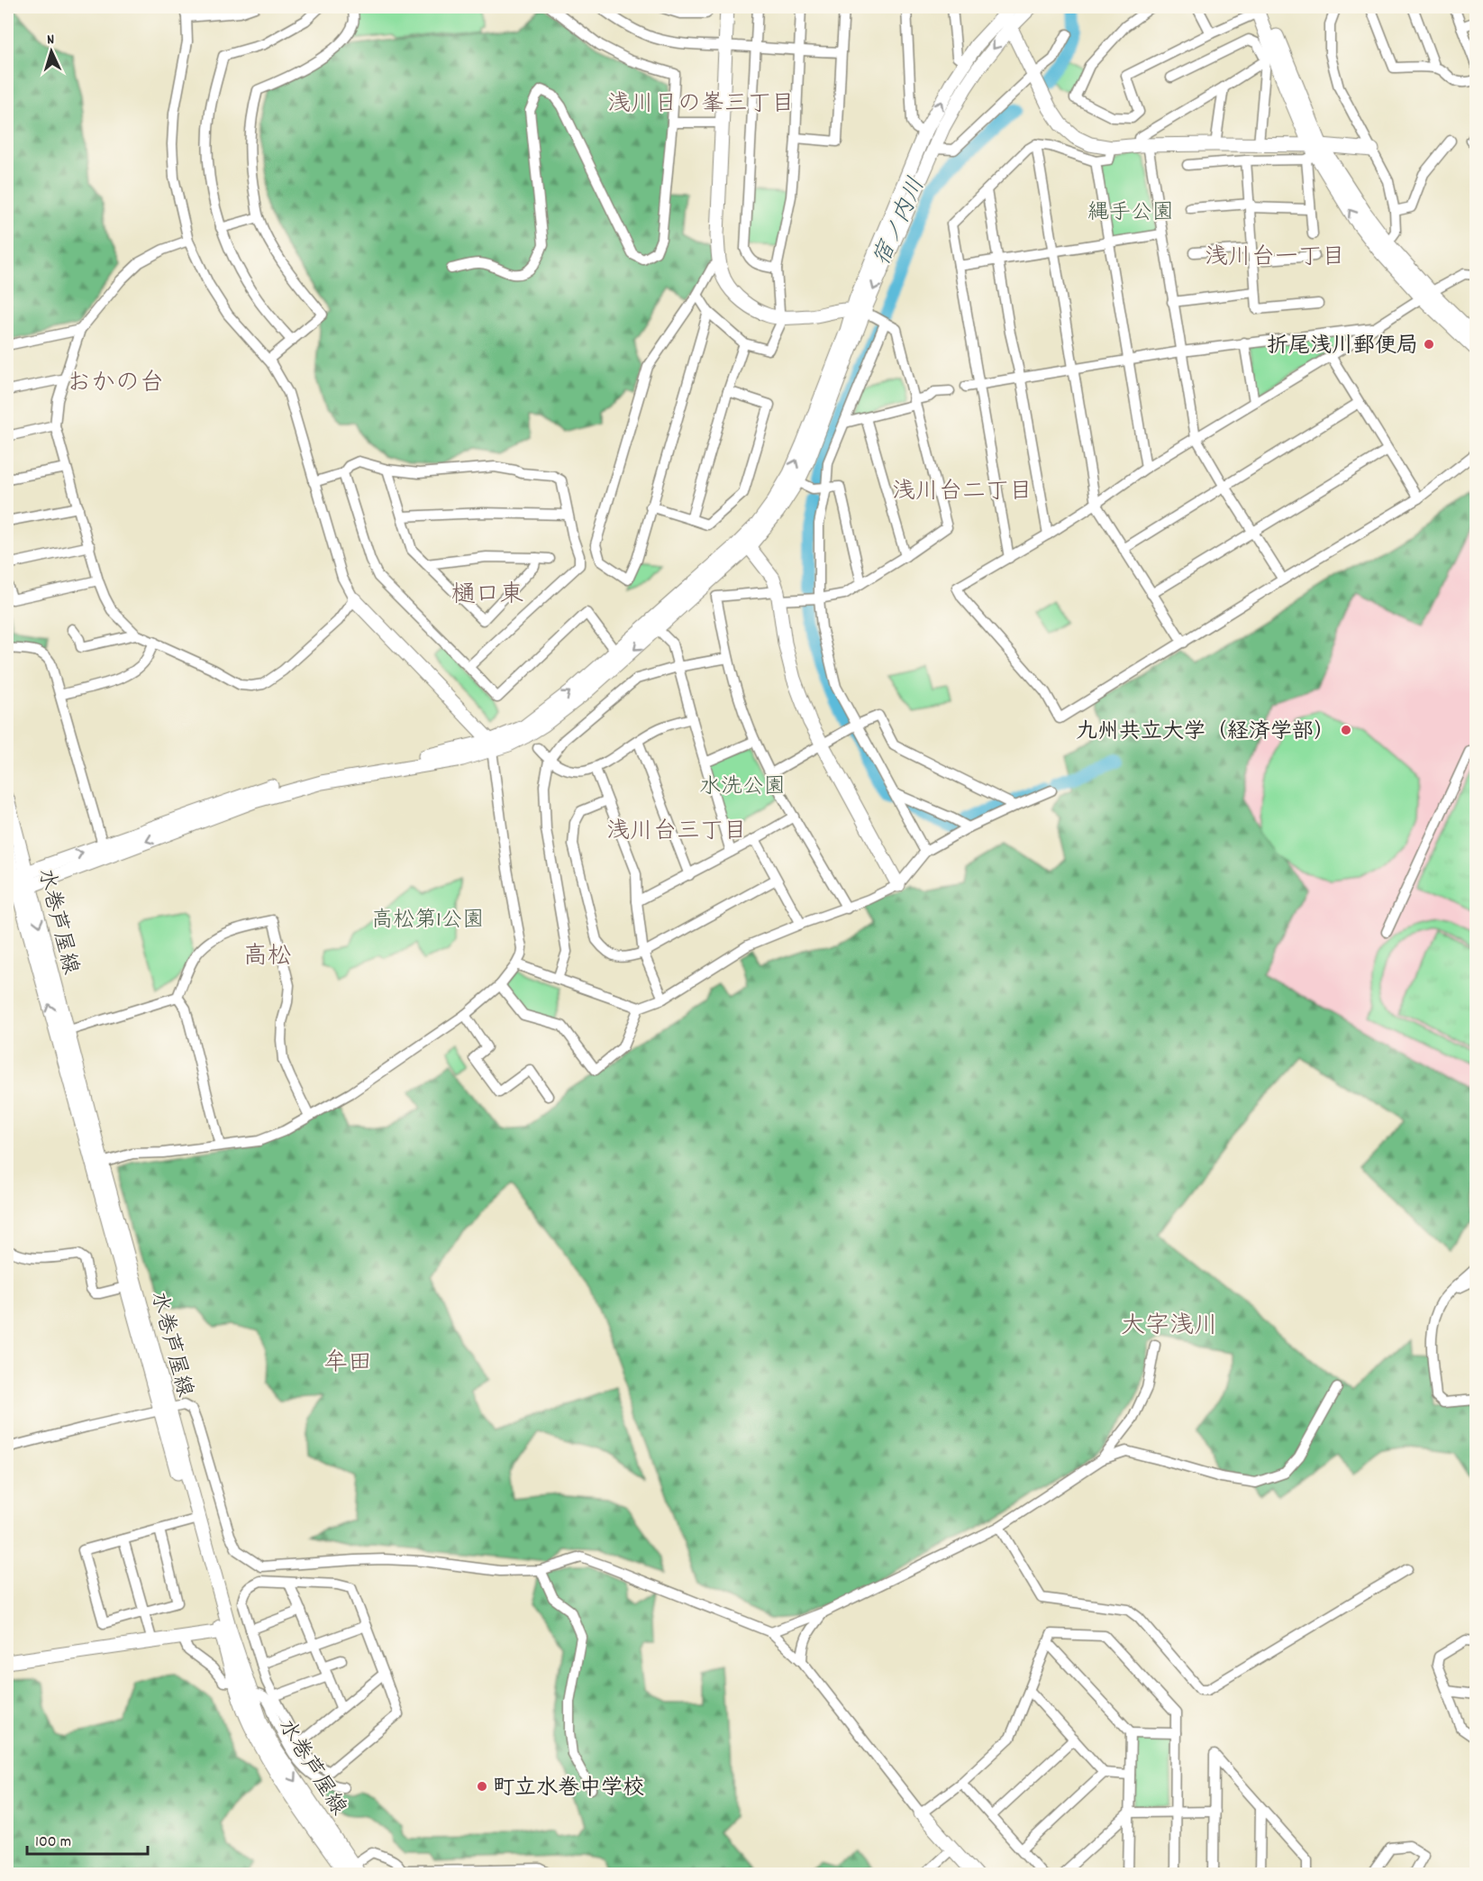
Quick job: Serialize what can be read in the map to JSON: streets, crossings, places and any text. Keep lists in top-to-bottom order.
{
  "streets": {
    "street": ["水巻芦屋線"]
  },
  "districts": [
    "浅川日の峯三丁目",
    "浅川台一丁目",
    "おかの台",
    "浅川台二丁目",
    "樋口東",
    "浅川台三丁目",
    "高松",
    "大字浅川",
    "牟田"
  ],
  "water": ["宿ノ内川"],
  "parks": ["縄手公園", "水洗公園", "高松第1公園"],
  "places": ["折尾浅川郵便局", "九州共立大学（経済学部）", "町立水巻中学校"],
  "scale_bar": "100 m",
  "north": "top"
}
